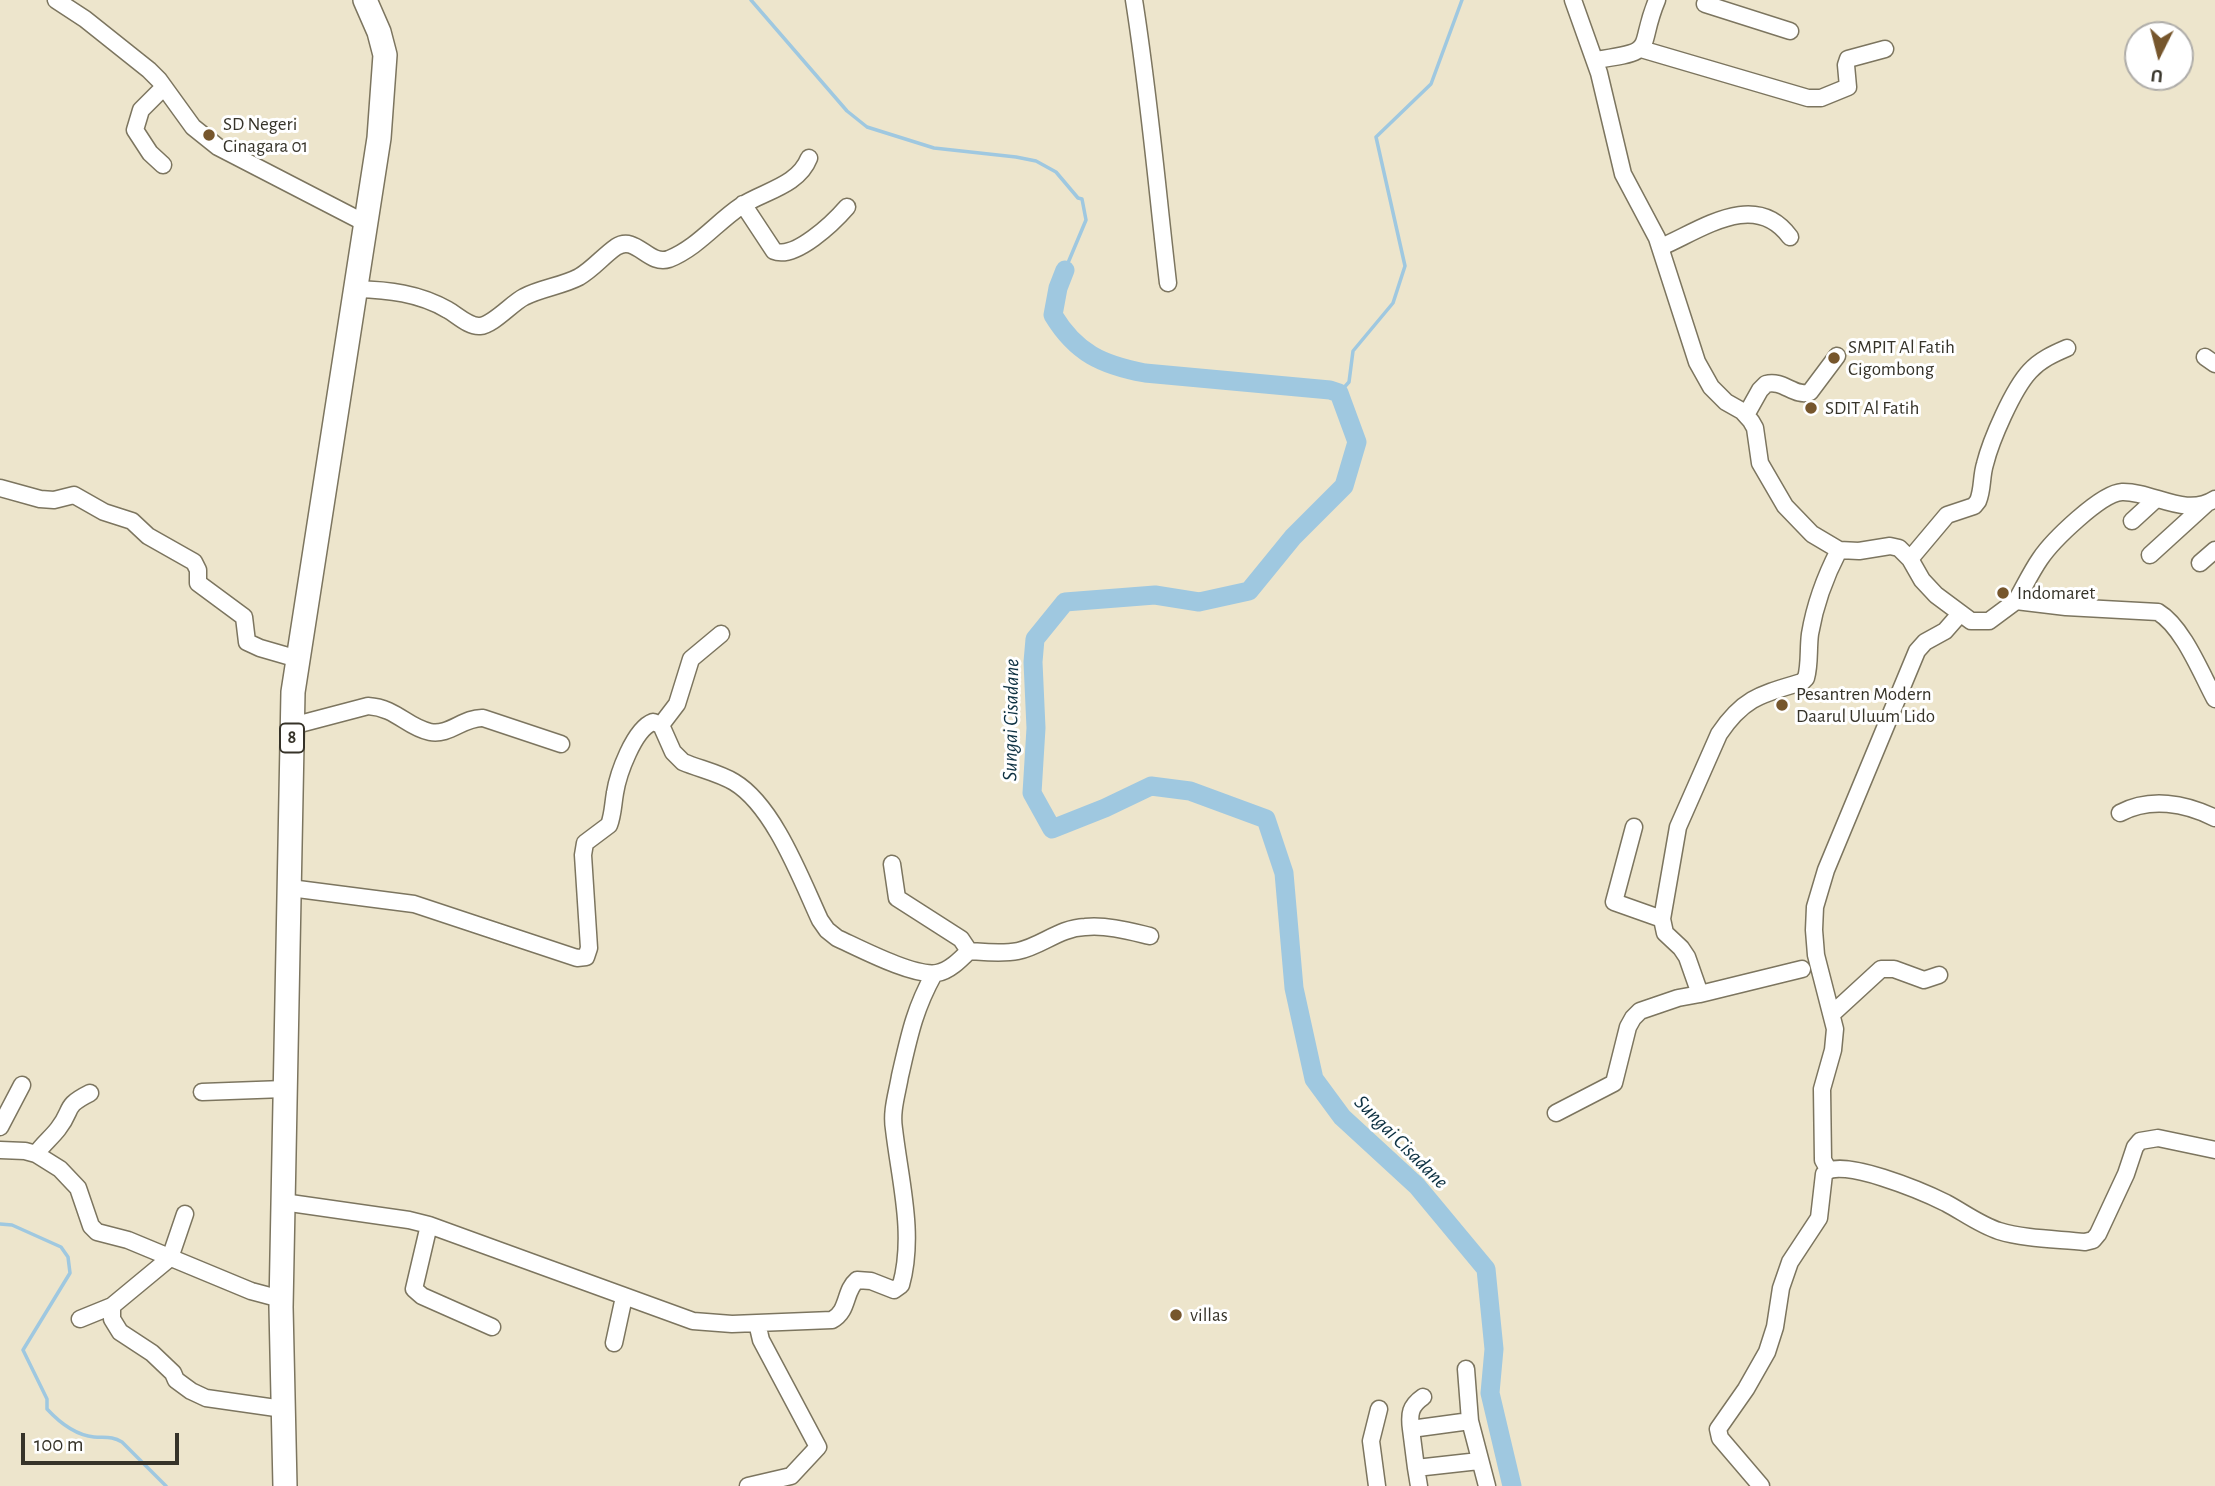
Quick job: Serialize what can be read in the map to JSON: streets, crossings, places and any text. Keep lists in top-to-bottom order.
{
  "streets": {
    "highway": ["8"]
  },
  "water": ["Sungai Cisadane"],
  "places": [
    "SD Negeri Cinagara 01",
    "SMPIT Al Fatih Cigombong",
    "SDIT Al Fatih",
    "Indomaret",
    "Pesantren Modern Daarul Uluum Lido",
    "villas"
  ],
  "scale_bar": "100 m",
  "north": "bottom"
}
